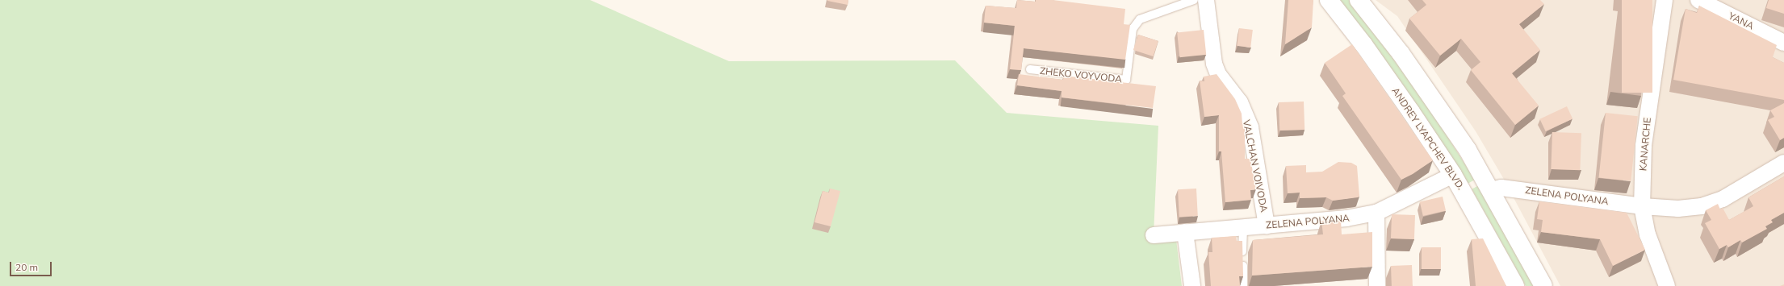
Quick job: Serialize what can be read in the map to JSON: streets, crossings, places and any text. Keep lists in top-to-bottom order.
{
  "streets": {
    "main road": ["ANDREY LYAPCHEV BLVD."],
    "street": [
      "YANA",
      "KANARCHE",
      "VALCHAN VOIVODA",
      "ZELENA POLYANA"
    ],
    "lane": ["ZHEKO VOYVODA"]
  },
  "crossings": [
    ["ANDREY LYAPCHEV BLVD.", "ZELENA POLYANA"],
    ["KANARCHE", "ZELENA POLYANA"],
    ["VALCHAN VOIVODA", "ZELENA POLYANA"]
  ],
  "scale_bar": "20 m"
}
